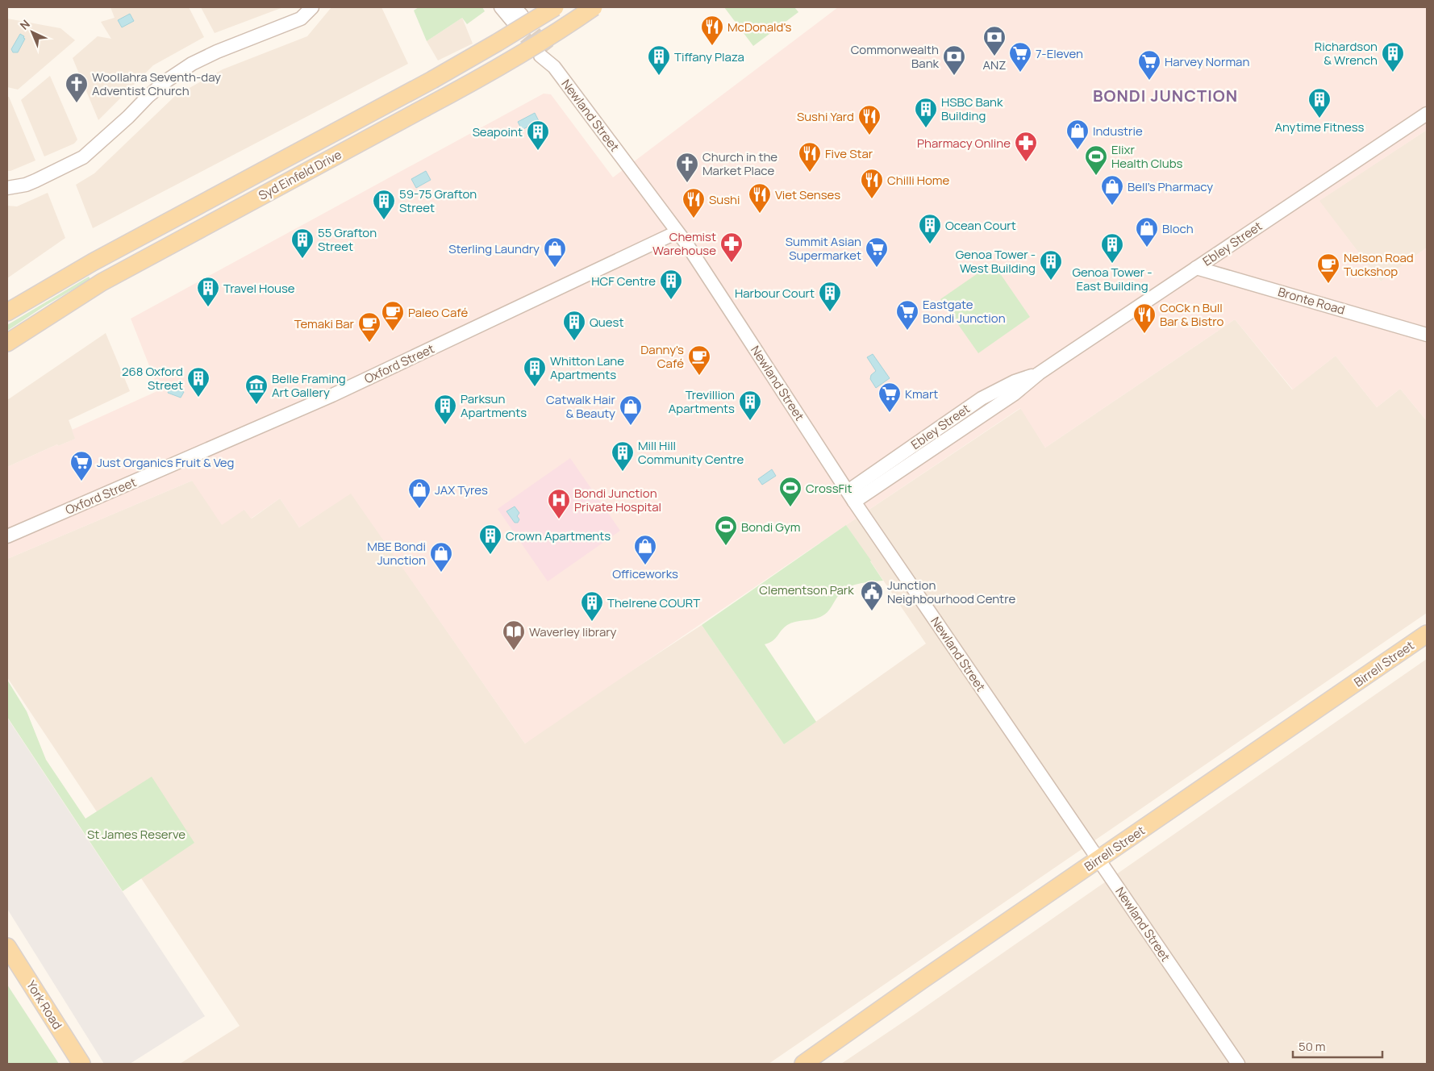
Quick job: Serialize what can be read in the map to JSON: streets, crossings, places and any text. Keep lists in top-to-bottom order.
{
  "streets": {
    "main road": ["Syd Einfeld Drive", "Birrell Street", "York Road"],
    "street": [
      "Newland Street",
      "Ebley Street",
      "Bronte Road",
      "Oxford Street"
    ]
  },
  "crossings": [
    ["Newland Street", "Ebley Street"],
    ["Newland Street", "Oxford Street"],
    ["Newland Street", "Birrell Street"],
    ["Ebley Street", "Bronte Road"]
  ],
  "districts": ["BONDI JUNCTION"],
  "parks": ["Clementson Park", "St James Reserve"],
  "places": {
    "restaurant": [
      "McDonald's",
      "Sushi Yard",
      "Five Star",
      "Chilli Home",
      "Viet Senses",
      "Sushi",
      "CoCk n Bull Bar & Bistro"
    ],
    "bank": ["ANZ", "Commonwealth Bank"],
    "supermarket": [
      "7-Eleven",
      "Harvey Norman",
      "Summit Asian Supermarket",
      "Eastgate Bondi Junction",
      "Kmart",
      "Just Organics Fruit & Veg"
    ],
    "building": [
      "Richardson & Wrench",
      "Tiffany Plaza",
      "Anytime Fitness",
      "HSBC Bank Building",
      "Seapoint",
      "59-75 Grafton Street",
      "Ocean Court",
      "55 Grafton Street",
      "Genoa Tower - East Building",
      "Genoa Tower - West Building",
      "HCF Centre",
      "Travel House",
      "Harbour Court",
      "Quest",
      "Whitton Lane Apartments",
      "268 Oxford Street",
      "Trevillion Apartments",
      "Parksun Apartments",
      "Mill Hill Community Centre",
      "Crown Apartments",
      "Thelrene COURT"
    ],
    "church": ["Woollahra Seventh-day Adventist Church", "Church in the Market Place"],
    "shop": [
      "Industrie",
      "Bell's Pharmacy",
      "Bloch",
      "Sterling Laundry",
      "Catwalk Hair & Beauty",
      "JAX Tyres",
      "Officeworks",
      "MBE Bondi Junction"
    ],
    "pharmacy": ["Pharmacy Online", "Chemist Warehouse"],
    "sports": ["Elixr Health Clubs", "CrossFit", "Bondi Gym"],
    "cafe": [
      "Nelson Road Tuckshop",
      "Paleo Café",
      "Temaki Bar",
      "Danny's Café"
    ],
    "museum": ["Belle Framing Art Gallery"],
    "hospital": ["Bondi Junction Private Hospital"],
    "public building": ["Junction Neighbourhood Centre"],
    "library": ["Waverley library"]
  },
  "scale_bar": "50 m",
  "north": "top left"
}
